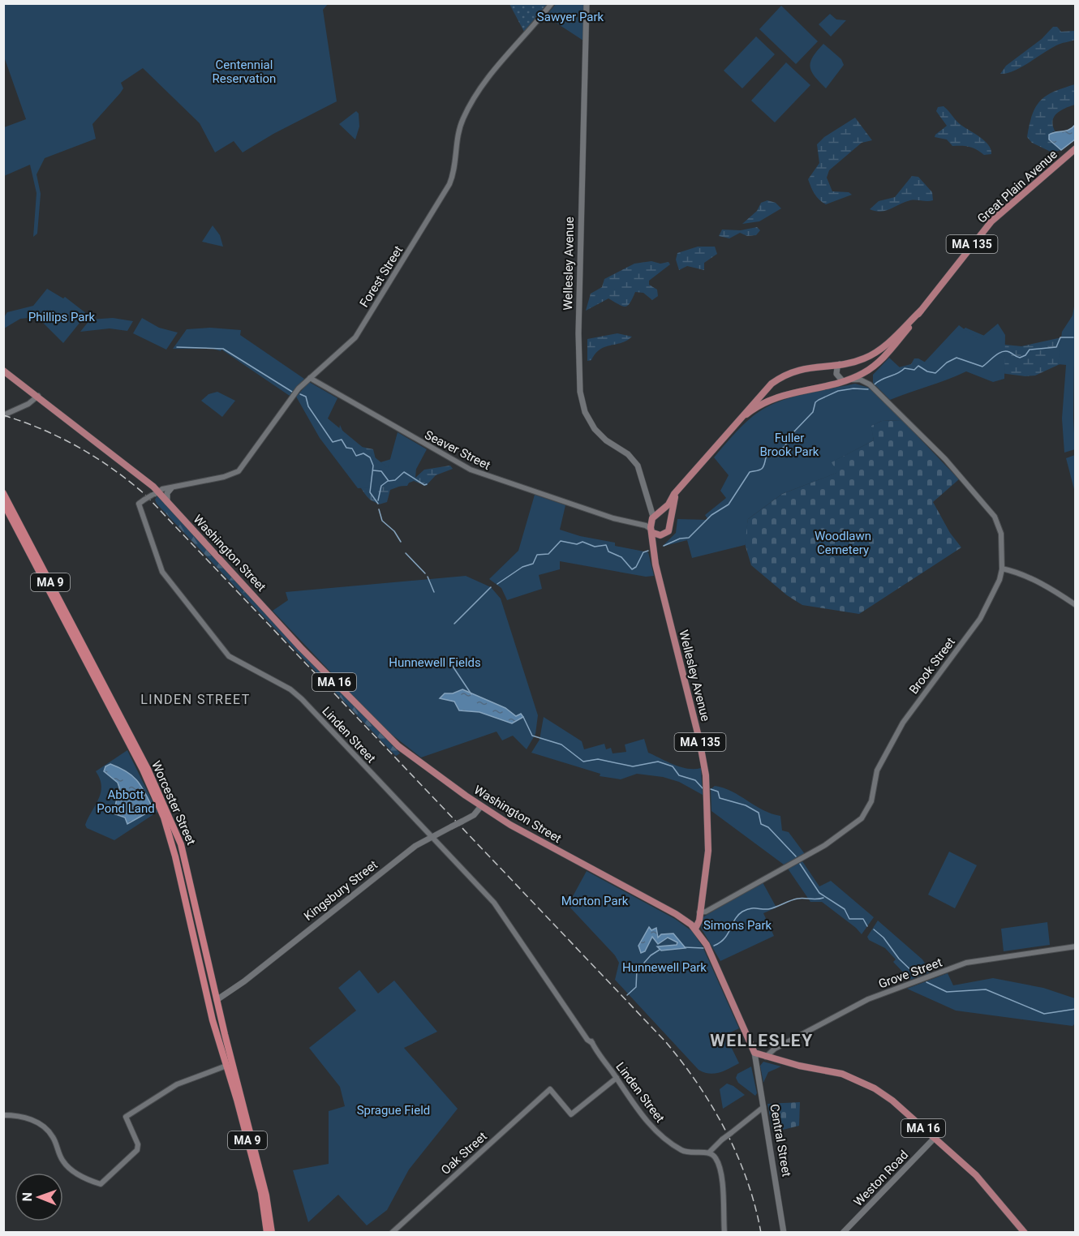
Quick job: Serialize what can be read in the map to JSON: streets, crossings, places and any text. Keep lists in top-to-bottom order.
{
  "streets": {
    "highway": ["MA 9", "Worcester Street"],
    "main road": [
      "Great Plain Avenue",
      "MA 135",
      "Wellesley Avenue",
      "Washington Street",
      "MA 16",
      "Kingsbury Street",
      "Central Street",
      "Weston Road"
    ],
    "street": [
      "Forest Street",
      "Seaver Street",
      "Brook Street",
      "Linden Street",
      "Grove Street",
      "Oak Street"
    ]
  },
  "crossings": [
    ["Great Plain Avenue", "MA 135"],
    ["Great Plain Avenue", "Wellesley Avenue"],
    ["Great Plain Avenue", "Seaver Street"],
    ["MA 135", "Wellesley Avenue"],
    ["MA 135", "Seaver Street"],
    ["Wellesley Avenue", "Seaver Street"],
    ["Wellesley Avenue", "Washington Street"],
    ["Wellesley Avenue", "Brook Street"],
    ["Forest Street", "Seaver Street"],
    ["Forest Street", "Washington Street"],
    ["Forest Street", "Linden Street"],
    ["Washington Street", "MA 16"],
    ["Washington Street", "Kingsbury Street"],
    ["Washington Street", "Central Street"],
    ["MA 16", "Grove Street"],
    ["MA 16", "Central Street"],
    ["MA 16", "Weston Road"],
    ["Linden Street", "Kingsbury Street"],
    ["Linden Street", "Oak Street"],
    ["Worcester Street", "Kingsbury Street"]
  ],
  "districts": ["LINDEN STREET", "WELLESLEY"],
  "parks": [
    "Sawyer Park",
    "Centennial Reservation",
    "Phillips Park",
    "Fuller Brook Park",
    "Woodlawn Cemetery",
    "Hunnewell Fields",
    "Abbott Pond Land",
    "Morton Park",
    "Simons Park",
    "Hunnewell Park",
    "Sprague Field"
  ],
  "north": "left"
}
